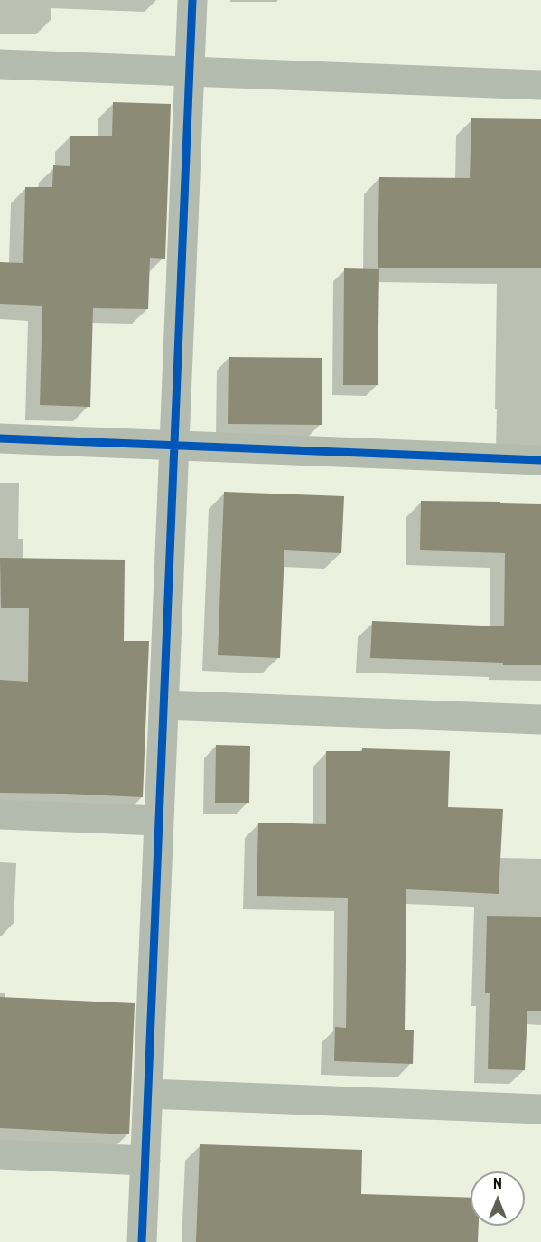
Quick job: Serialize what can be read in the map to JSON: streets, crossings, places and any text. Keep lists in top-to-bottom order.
{
  "north": "top"
}
